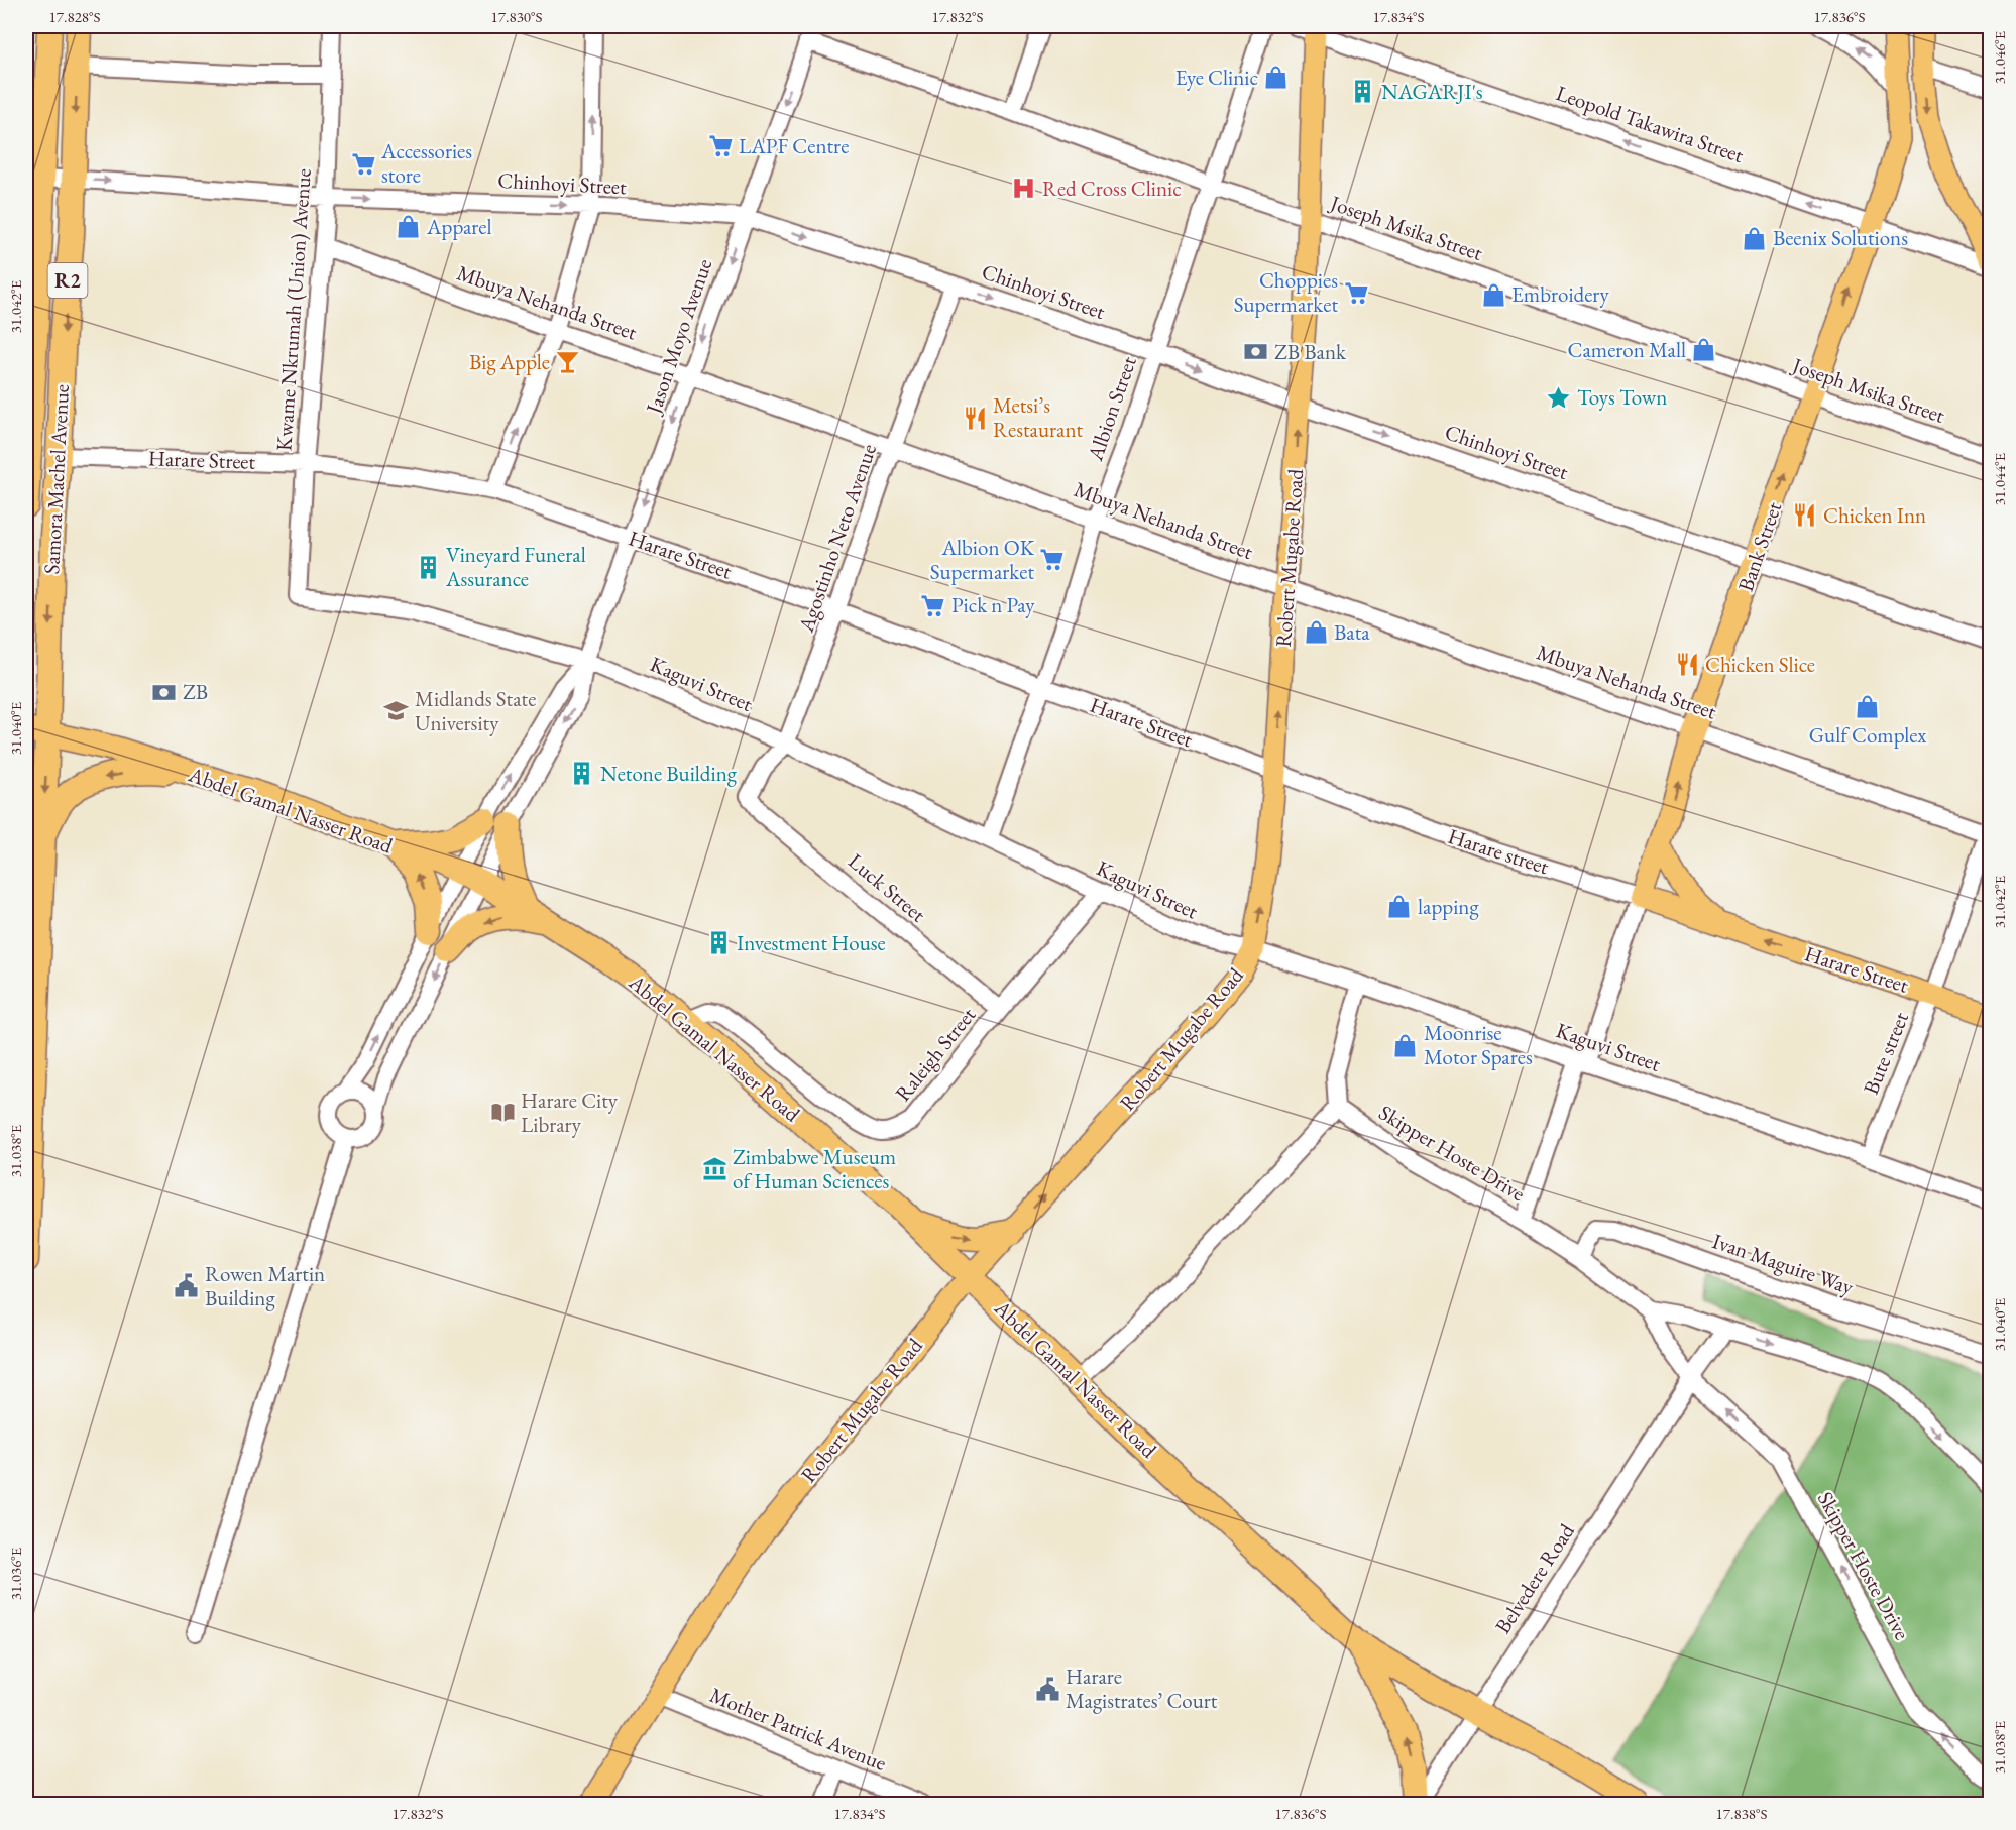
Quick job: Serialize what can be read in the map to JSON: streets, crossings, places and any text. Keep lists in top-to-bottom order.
{
  "streets": {
    "highway": ["R2", "Samora Machel Avenue", "Abdel Gamal Nasser Road"],
    "main road": [
      "Harare Street",
      "Bank Street",
      "Robert Mugabe Road",
      "Harare street"
    ],
    "street": [
      "Leopold Takawira Street",
      "Chinhoyi Street",
      "Joseph Msika Street",
      "Mbuya Nehanda Street",
      "Kwame Nkrumah (Union) Avenue",
      "Jason Moyo Avenue",
      "Albion Street",
      "Agostinho Neto Avenue",
      "Kaguvi Street",
      "Luck Street",
      "Bute street",
      "Raleigh Street",
      "Skipper Hoste Drive",
      "Ivan Maguire Way",
      "Belvedere Road",
      "Mother Patrick Avenue"
    ]
  },
  "crossings": [
    ["Leopold Takawira Street", "Bank Street"],
    ["Leopold Takawira Street", "Robert Mugabe Road"],
    ["Chinhoyi Street", "Kwame Nkrumah (Union) Avenue"],
    ["Chinhoyi Street", "Jason Moyo Avenue"],
    ["Chinhoyi Street", "Albion Street"],
    ["Chinhoyi Street", "Samora Machel Avenue"],
    ["Chinhoyi Street", "Agostinho Neto Avenue"],
    ["Chinhoyi Street", "Bank Street"],
    ["Chinhoyi Street", "Robert Mugabe Road"],
    ["Joseph Msika Street", "Jason Moyo Avenue"],
    ["Joseph Msika Street", "Albion Street"],
    ["Joseph Msika Street", "Bank Street"],
    ["Joseph Msika Street", "Robert Mugabe Road"],
    ["Mbuya Nehanda Street", "Kwame Nkrumah (Union) Avenue"],
    ["Mbuya Nehanda Street", "Jason Moyo Avenue"],
    ["Mbuya Nehanda Street", "Albion Street"],
    ["Mbuya Nehanda Street", "Agostinho Neto Avenue"],
    ["Mbuya Nehanda Street", "Bank Street"],
    ["Mbuya Nehanda Street", "Robert Mugabe Road"],
    ["Mbuya Nehanda Street", "Bute street"],
    ["Kwame Nkrumah (Union) Avenue", "Harare Street"],
    ["Kwame Nkrumah (Union) Avenue", "Kaguvi Street"],
    ["Jason Moyo Avenue", "Harare Street"],
    ["Jason Moyo Avenue", "Kaguvi Street"],
    ["Jason Moyo Avenue", "Abdel Gamal Nasser Road"],
    ["Albion Street", "Harare Street"],
    ["Albion Street", "Kaguvi Street"],
    ["Harare Street", "Samora Machel Avenue"],
    ["Harare Street", "Agostinho Neto Avenue"],
    ["Harare Street", "Robert Mugabe Road"],
    ["Harare Street", "Harare street"],
    ["Harare Street", "Bute street"],
    ["Samora Machel Avenue", "Abdel Gamal Nasser Road"],
    ["Agostinho Neto Avenue", "Kaguvi Street"],
    ["Agostinho Neto Avenue", "Luck Street"],
    ["Bank Street", "Kaguvi Street"],
    ["Bank Street", "Harare street"],
    ["Bank Street", "Skipper Hoste Drive"],
    ["Robert Mugabe Road", "Kaguvi Street"],
    ["Robert Mugabe Road", "Abdel Gamal Nasser Road"],
    ["Robert Mugabe Road", "Harare street"],
    ["Robert Mugabe Road", "Mother Patrick Avenue"],
    ["Kaguvi Street", "Bute street"],
    ["Kaguvi Street", "Raleigh Street"],
    ["Abdel Gamal Nasser Road", "Raleigh Street"],
    ["Abdel Gamal Nasser Road", "Belvedere Road"],
    ["Luck Street", "Raleigh Street"],
    ["Skipper Hoste Drive", "Ivan Maguire Way"],
    ["Skipper Hoste Drive", "Belvedere Road"]
  ],
  "one_way": [
    "Leopold Takawira Street",
    "Chinhoyi Street",
    "Bank Street",
    "Robert Mugabe Road"
  ],
  "places": {
    "shop": [
      "Eye Clinic",
      "Apparel",
      "Beenix Solutions",
      "Embroidery",
      "Cameron Mall",
      "Bata",
      "Gulf Complex",
      "lapping",
      "Moonrise Motor Spares"
    ],
    "building": [
      "NAGARJI's",
      "Vineyard Funeral Assurance",
      "Netone Building",
      "Investment House"
    ],
    "supermarket": [
      "LAPF Centre",
      "Accessories store",
      "Choppies Supermarket",
      "Albion OK Supermarket",
      "Pick n Pay"
    ],
    "hospital": ["Red Cross Clinic"],
    "bank": ["ZB Bank", "ZB"],
    "bar": ["Big Apple"],
    "place": ["Toys Town"],
    "restaurant": ["Metsi’s Restaurant", "Chicken Inn", "Chicken Slice"],
    "school or university": ["Midlands State University"],
    "library": ["Harare City Library"],
    "museum": ["Zimbabwe Museum of Human Sciences"],
    "public building": ["Rowen Martin Building", "Harare Magistrates’ Court"]
  },
  "coordinates": [
    "17.828°S",
    "17.830°S",
    "17.832°S",
    "17.834°S",
    "17.836°S",
    "31.046°E",
    "31.042°E",
    "31.044°E",
    "31.040°E",
    "31.038°E",
    "31.036°E",
    "17.838°S"
  ]
}
